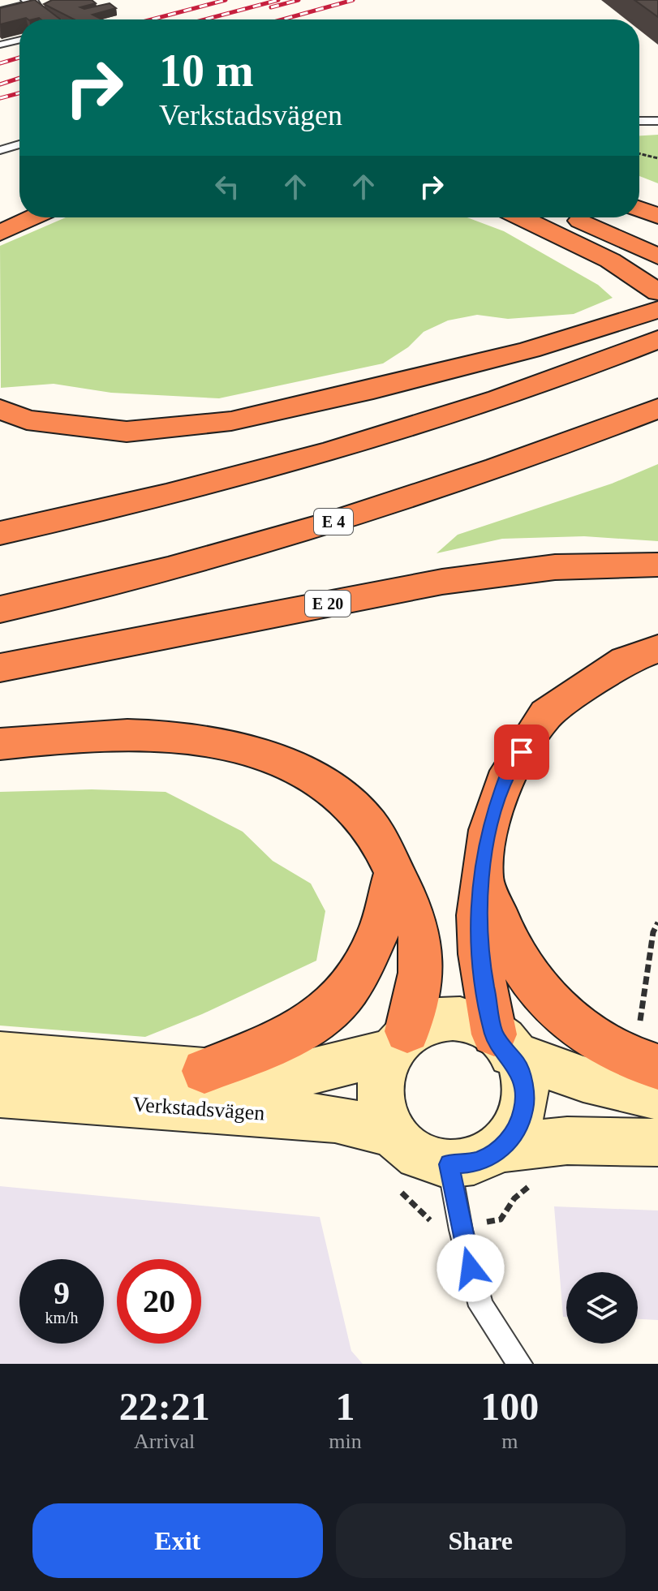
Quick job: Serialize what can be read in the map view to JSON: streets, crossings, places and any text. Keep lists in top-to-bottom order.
{
  "streets": {
    "highway": ["E 4", "E 20"],
    "main road": ["Verkstadsvägen"]
  },
  "page": {
    "turn": ["10 m", "Verkstadsvägen"],
    "speed": "9 km/h",
    "limit": "20",
    "eta": [
      "22:21",
      "Arrival",
      "1",
      "min",
      "100",
      "m"
    ],
    "buttons": ["Exit", "Share"]
  }
}
